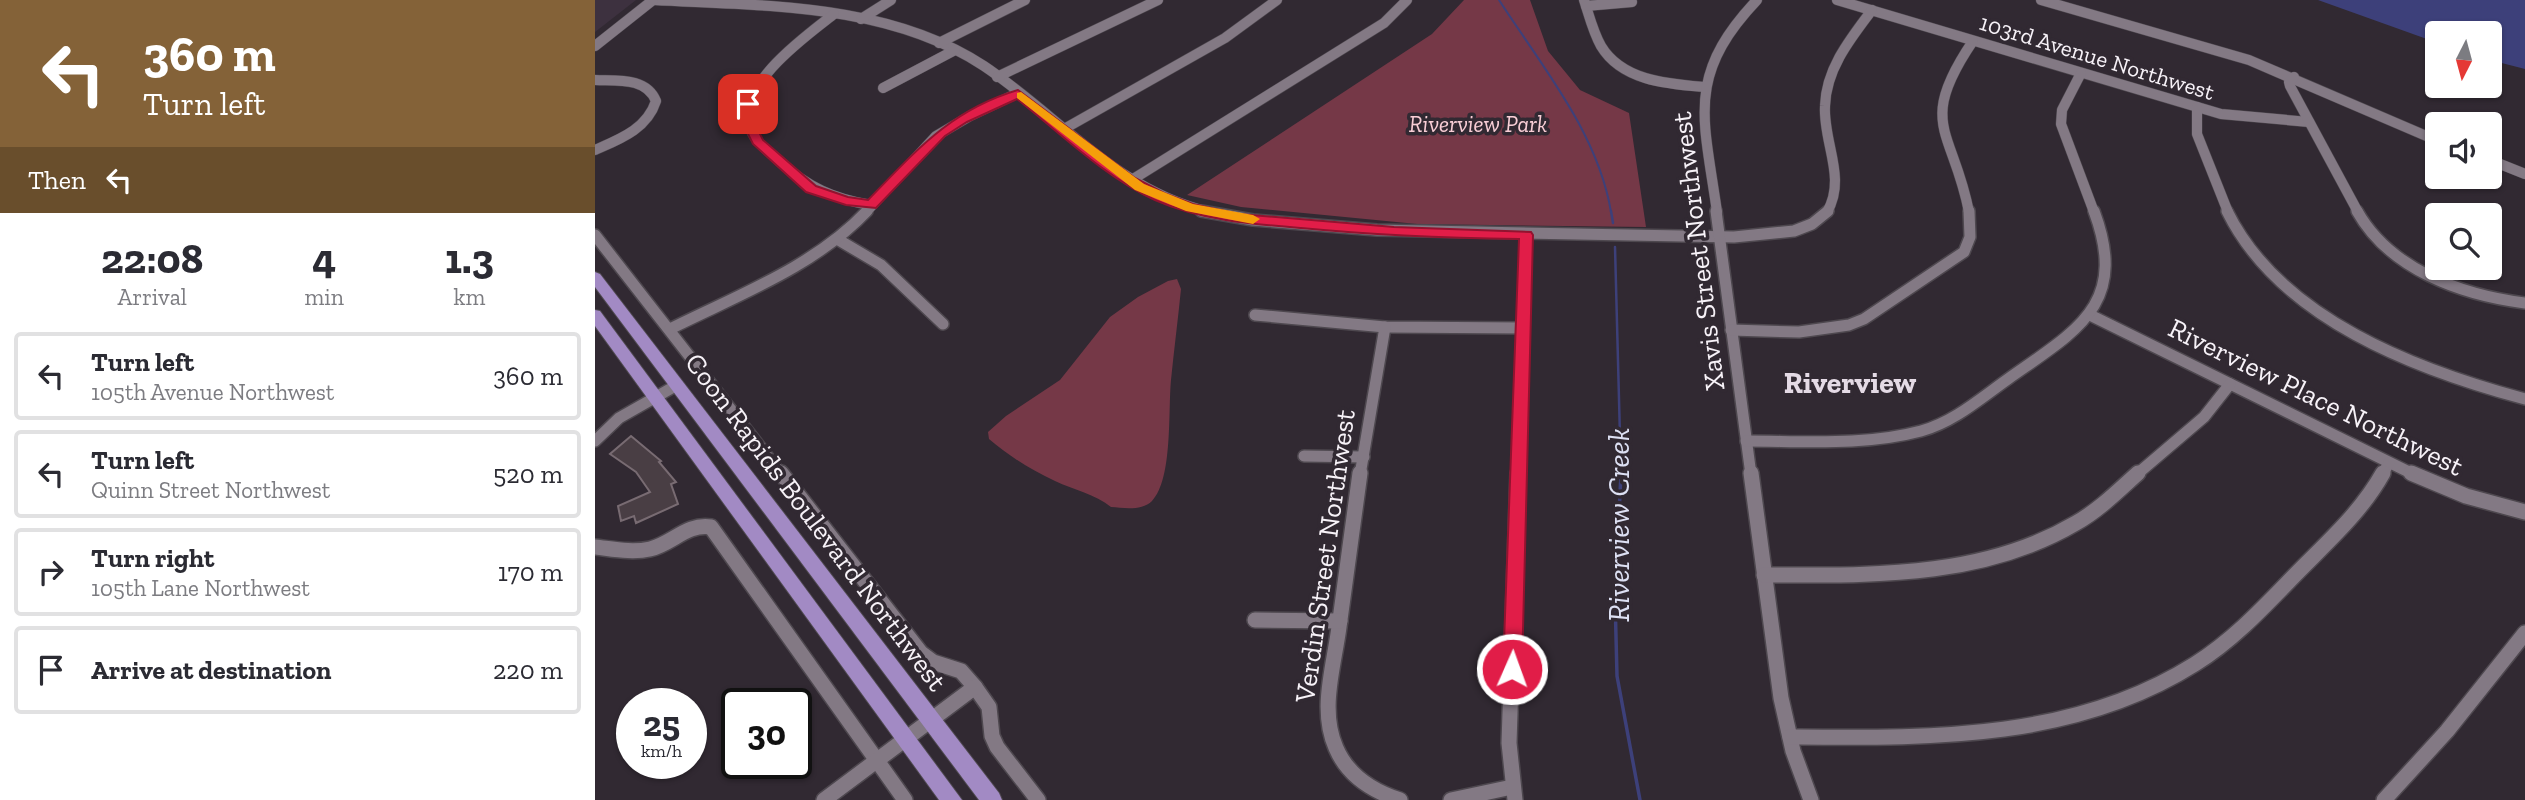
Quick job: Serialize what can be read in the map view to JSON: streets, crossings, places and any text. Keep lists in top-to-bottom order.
{
  "streets": {
    "main road": ["Coon Rapids Boulevard Northwest"],
    "street": [
      "103rd Avenue Northwest",
      "Xavis Street Northwest",
      "Riverview Place Northwest",
      "Verdin Street Northwest"
    ]
  },
  "districts": ["Riverview"],
  "water": ["Riverview Creek"],
  "parks": ["Riverview Park"],
  "north": "bottom",
  "page": {
    "turn": ["360 m", "Turn left"],
    "then": "Then",
    "eta": [
      "22:08",
      "Arrival",
      "4",
      "min",
      "1.3",
      "km"
    ],
    "list": [
      {
        "name": "Turn left",
        "note": "105th Avenue Northwest",
        "value": "360 m"
      },
      {
        "name": "Turn left",
        "note": "Quinn Street Northwest",
        "value": "520 m"
      },
      {
        "name": "Turn right",
        "note": "105th Lane Northwest",
        "value": "170 m"
      },
      {
        "name": "Arrive at destination",
        "value": "220 m"
      }
    ],
    "speed": "25 km/h",
    "limit": "30"
  }
}
